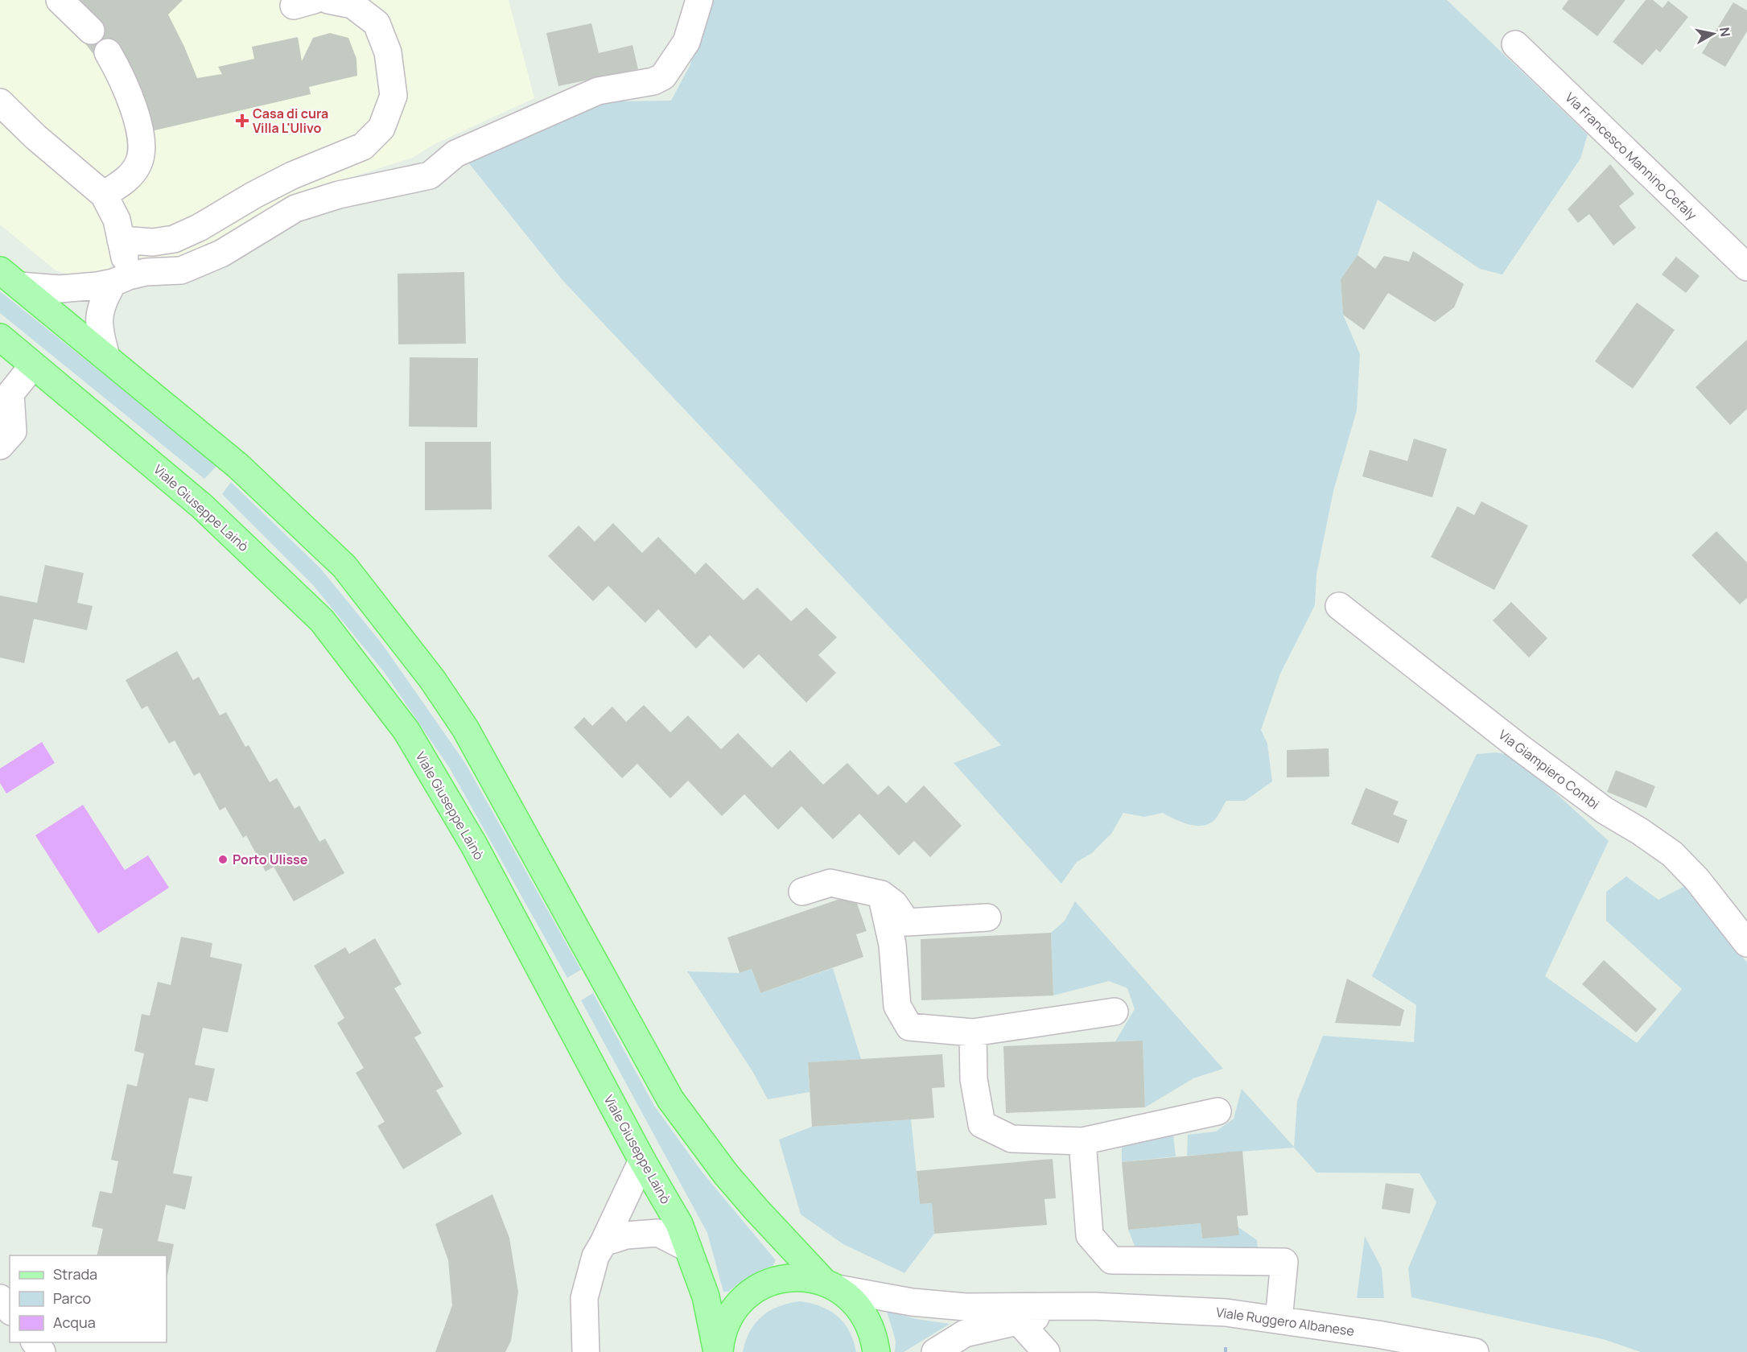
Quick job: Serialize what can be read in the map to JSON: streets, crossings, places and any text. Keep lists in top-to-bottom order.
{
  "streets": {
    "main road": ["Viale Giuseppe Lainò"],
    "street": ["Via Francesco Mannino Cefaly", "Via Giampiero Combi", "Viale Ruggero Albanese"]
  },
  "places": {
    "health": ["Casa di cura Villa L'Ulivo"],
    "other": ["Porto Ulisse"]
  },
  "legend": ["Strada", "Parco", "Acqua"],
  "north": "right"
}
